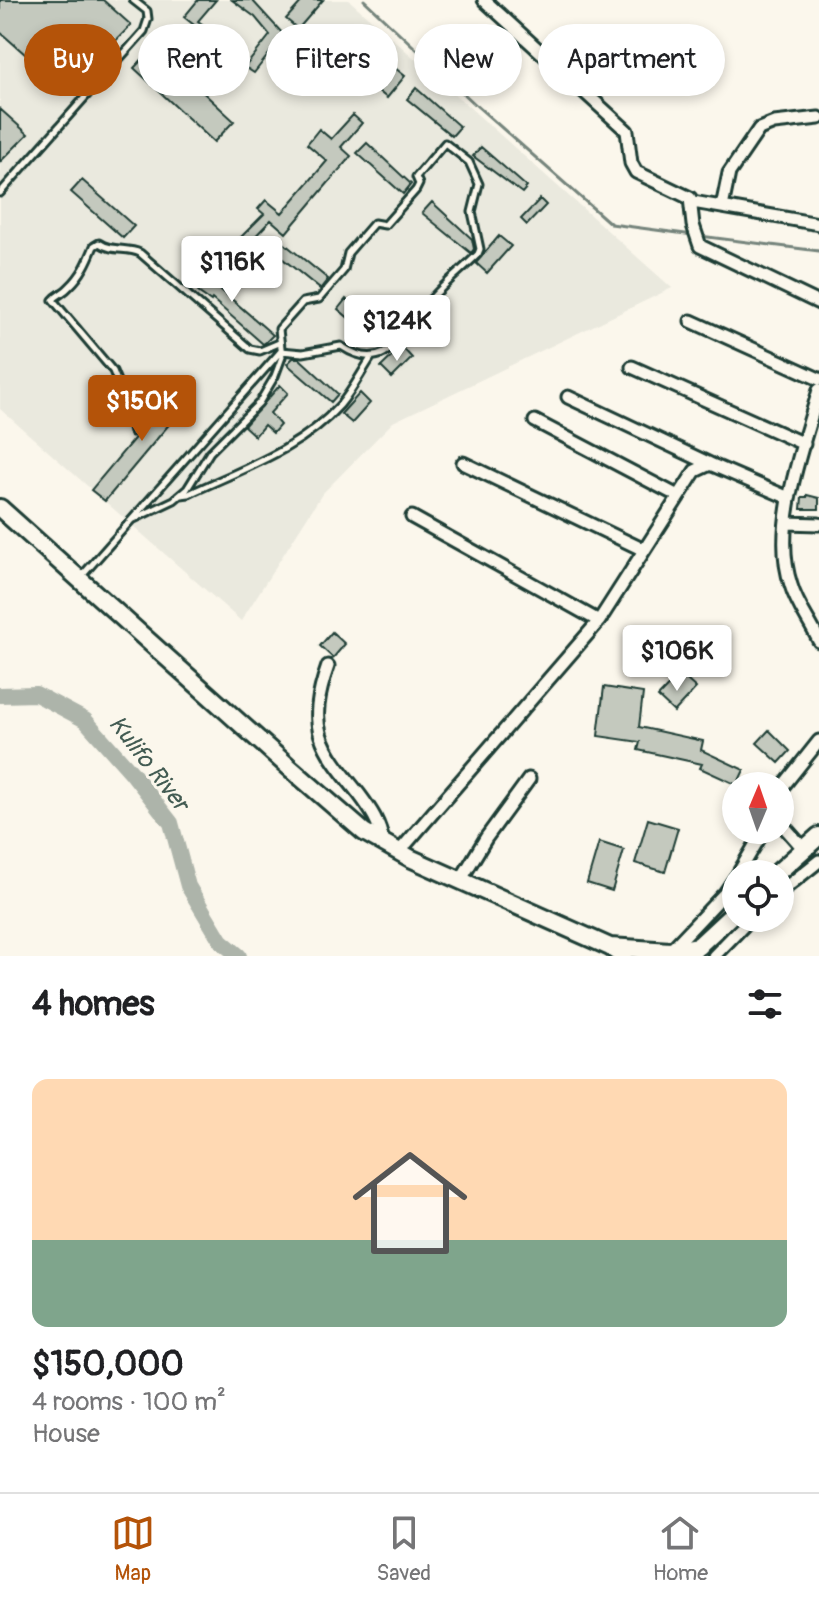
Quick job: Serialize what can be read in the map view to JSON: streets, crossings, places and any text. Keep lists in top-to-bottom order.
{
  "water": ["Kulifo River"],
  "north": "top",
  "page": {
    "chip": [
      "Buy",
      "Rent",
      "Filters",
      "New",
      "Apartment"
    ],
    "price": [
      "$116K",
      "$124K",
      "$150K",
      "$106K"
    ],
    "heading": "4 homes",
    "list": [
      {
        "name": "$150,000",
        "note": "4 rooms · 100 m² · House"
      }
    ],
    "tabs": ["Map", "Saved", "Home"]
  }
}
